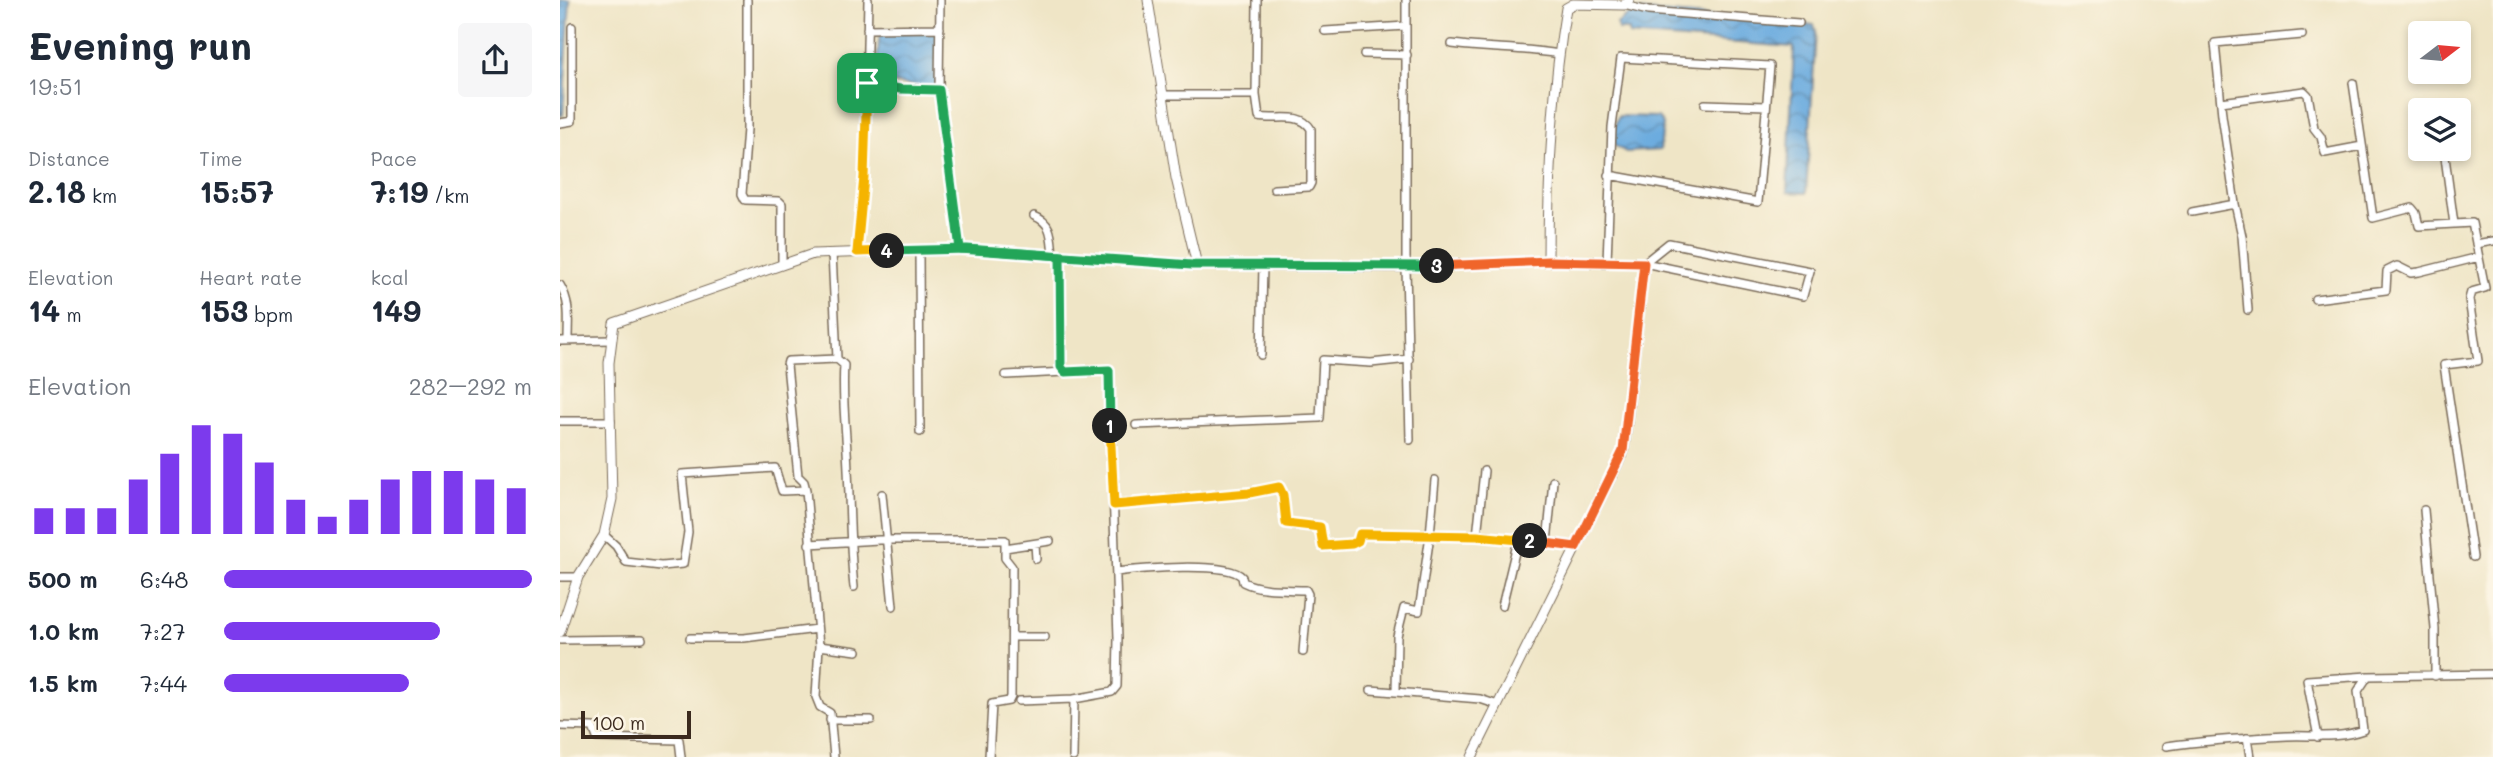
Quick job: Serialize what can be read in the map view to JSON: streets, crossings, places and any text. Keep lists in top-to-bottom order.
{
  "scale_bar": "100 m",
  "north": "right",
  "page": {
    "heading": ["Evening run", "19:51"],
    "stats": [
      ["Distance", "2.18 km"],
      ["Time", "15:57"],
      ["Pace", "7:19 /km"],
      ["Elevation", "14 m"],
      ["Heart rate", "153 bpm"],
      ["kcal", "149"]
    ],
    "pins": [
      "4",
      "3",
      "1",
      "2"
    ],
    "chart": ["Elevation", "282–292 m"],
    "list": [
      {
        "name": "500 m",
        "note": "6:48"
      },
      {
        "name": "1.0 km",
        "note": "7:27"
      },
      {
        "name": "1.5 km",
        "note": "7:44"
      }
    ],
    "scale": "100 m"
  }
}
